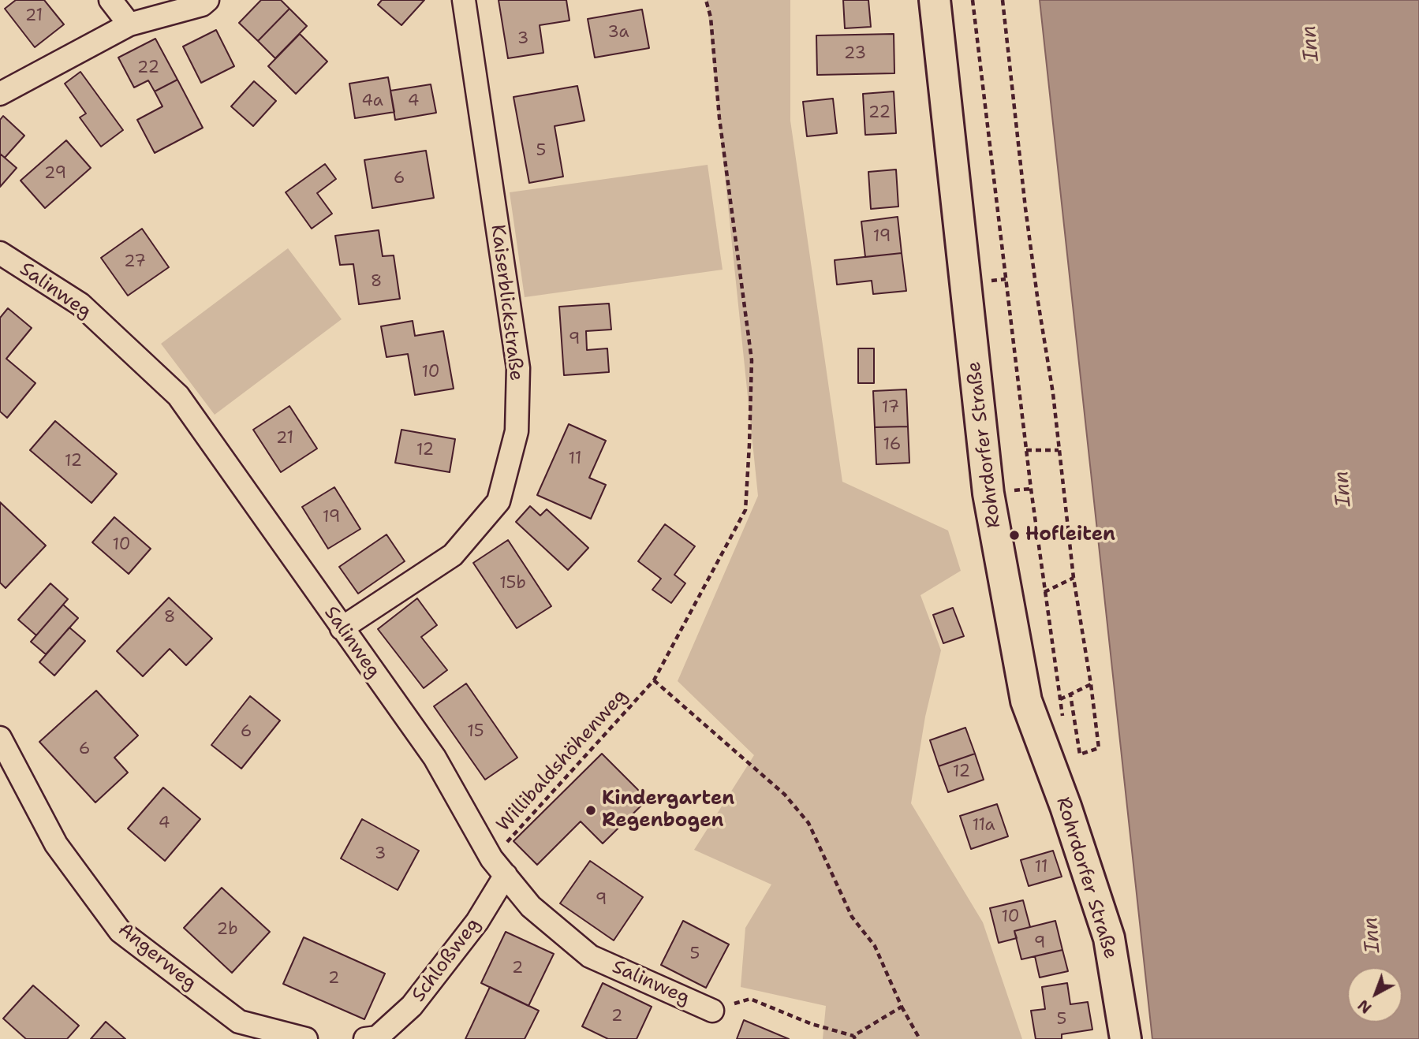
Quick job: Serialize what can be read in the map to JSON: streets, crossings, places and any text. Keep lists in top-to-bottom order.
{
  "streets": {
    "main road": ["Rohrdorfer Straße"],
    "street": [
      "Salinweg",
      "Kaiserblickstraße",
      "Angerweg",
      "Schloßweg"
    ],
    "path": ["Willibaldshöhenweg"]
  },
  "crossings": [
    ["Salinweg", "Kaiserblickstraße"],
    ["Salinweg", "Willibaldshöhenweg"],
    ["Salinweg", "Schloßweg"],
    ["Willibaldshöhenweg", "Schloßweg"]
  ],
  "water": ["Inn"],
  "places": ["Hofleiten", "Kindergarten Regenbogen"],
  "house_numbers": [
    "21",
    "3a",
    "3",
    "23",
    "22",
    "4a",
    "4",
    "22",
    "5",
    "29",
    "6",
    "19",
    "27",
    "8",
    "9",
    "10",
    "17",
    "21",
    "16",
    "12",
    "11",
    "12",
    "19",
    "10",
    "15b",
    "8",
    "6",
    "15",
    "6",
    "12",
    "4",
    "11a",
    "3",
    "11",
    "9",
    "10",
    "2b",
    "9",
    "5",
    "2",
    "2",
    "2",
    "5"
  ],
  "north": "bottom left"
}
